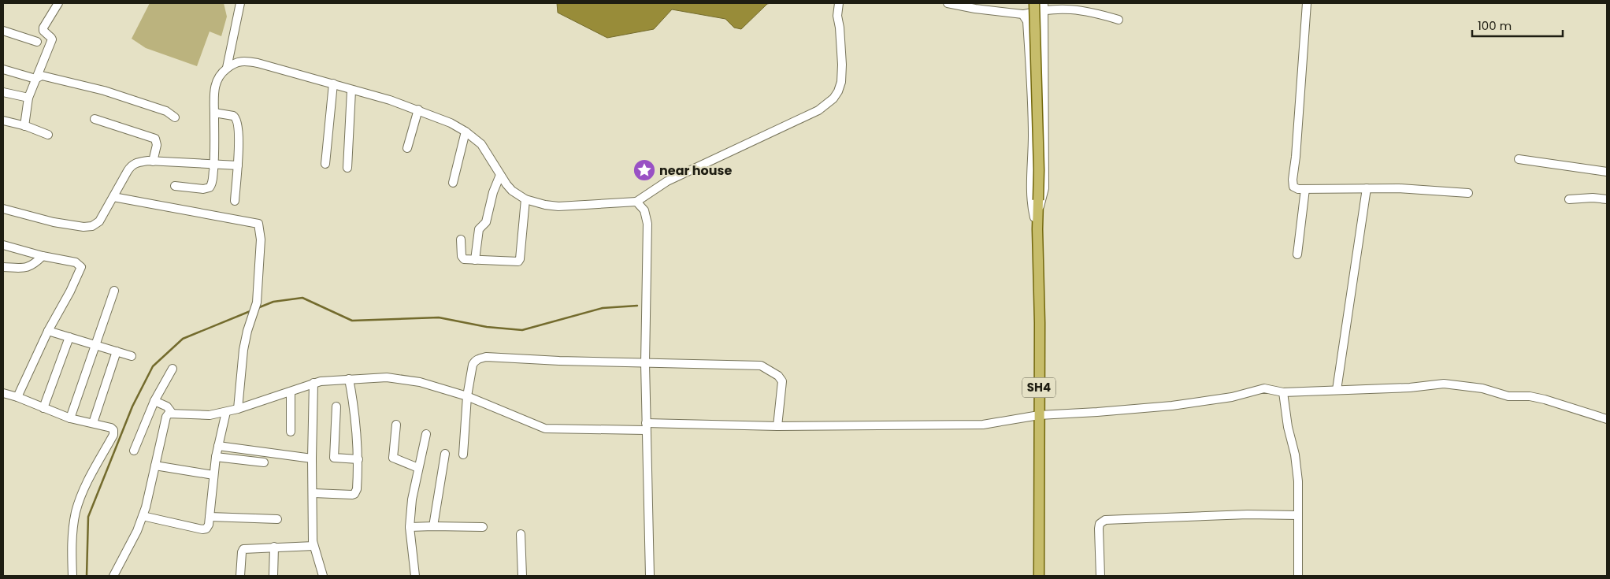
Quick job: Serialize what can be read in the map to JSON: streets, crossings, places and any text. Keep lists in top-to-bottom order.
{
  "streets": {
    "main road": ["SH4"]
  },
  "places": {
    "place": ["near house"]
  },
  "scale_bar": "100 m"
}
